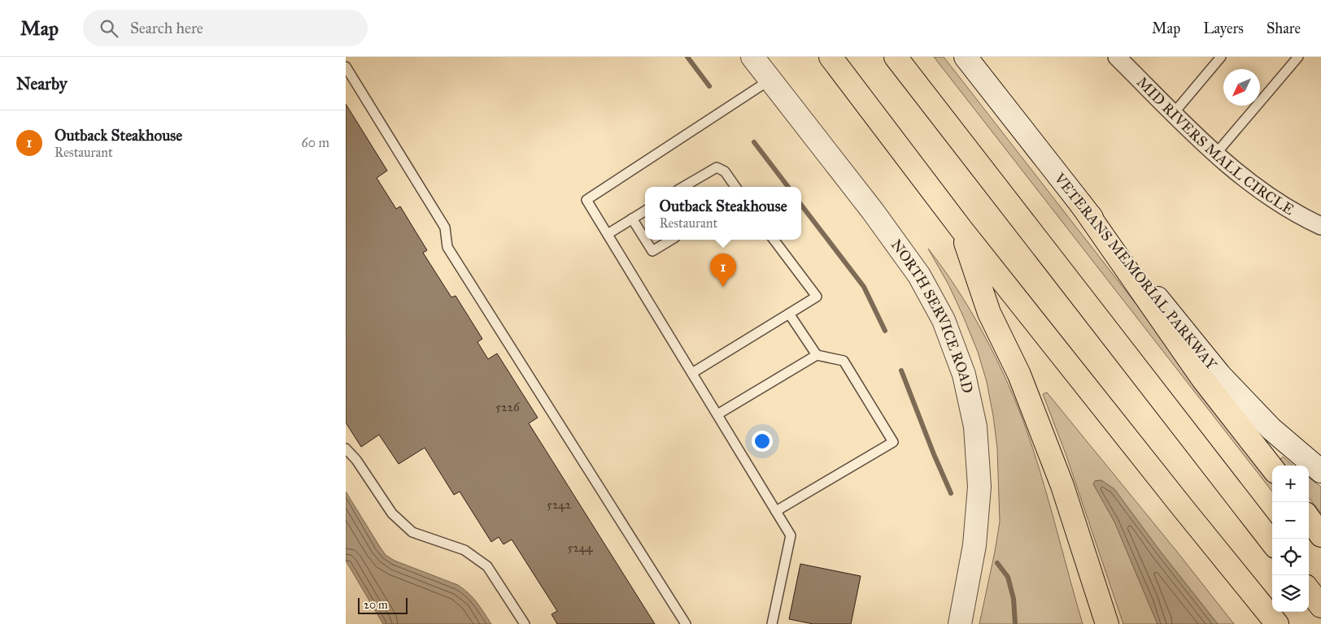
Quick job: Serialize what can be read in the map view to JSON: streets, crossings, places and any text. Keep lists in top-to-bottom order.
{
  "streets": {
    "street": ["MID RIVERS MALL CIRCLE", "VETERANS MEMORIAL PARKWAY", "NORTH SERVICE ROAD"]
  },
  "house_numbers": ["5226", "5242", "5244"],
  "scale_bar": "20 m",
  "north": "bottom left",
  "page": {
    "header": "Map",
    "search": "Search here",
    "nav": ["Map", "Layers", "Share"],
    "heading": "Nearby",
    "list": [
      {
        "mark": "1",
        "name": "Outback Steakhouse",
        "note": "Restaurant",
        "value": "60 m"
      }
    ],
    "popup": ["Outback Steakhouse", "Restaurant"],
    "pins": "1",
    "map_buttons": ["+", "−"],
    "scale": "20 m"
  }
}
